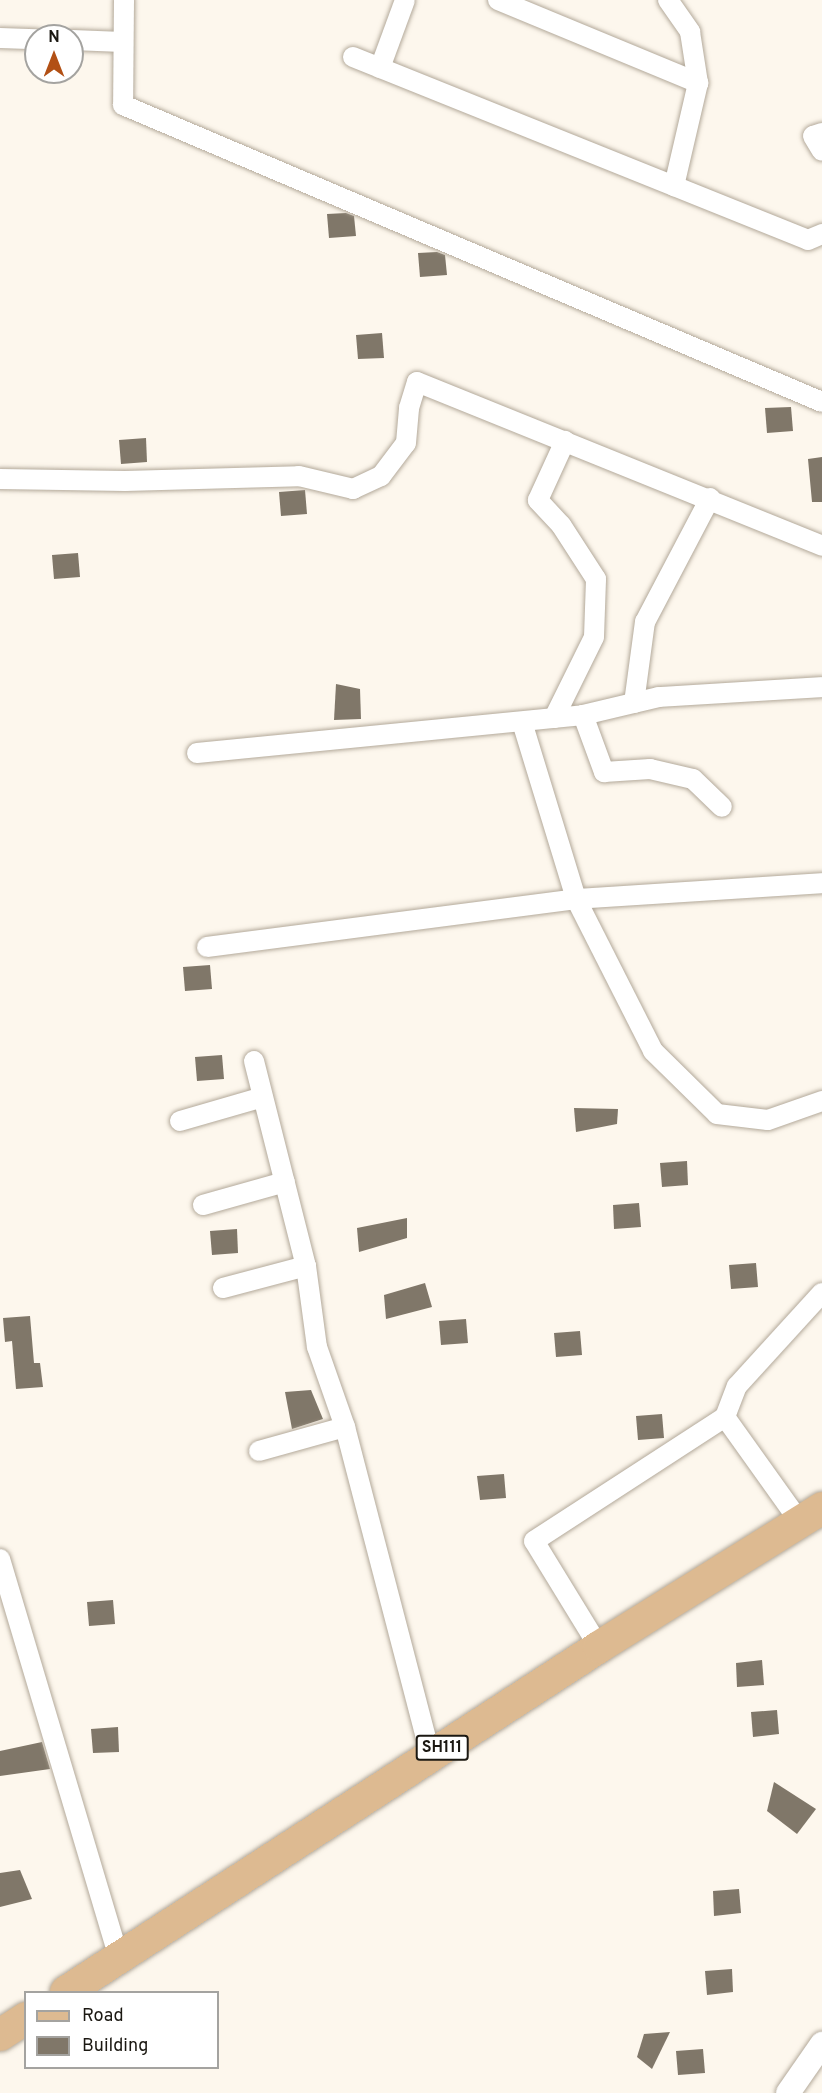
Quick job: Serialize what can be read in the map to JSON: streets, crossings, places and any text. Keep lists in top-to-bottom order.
{
  "streets": {
    "main road": ["SH111"]
  },
  "legend": ["Road", "Building"],
  "north": "top"
}
